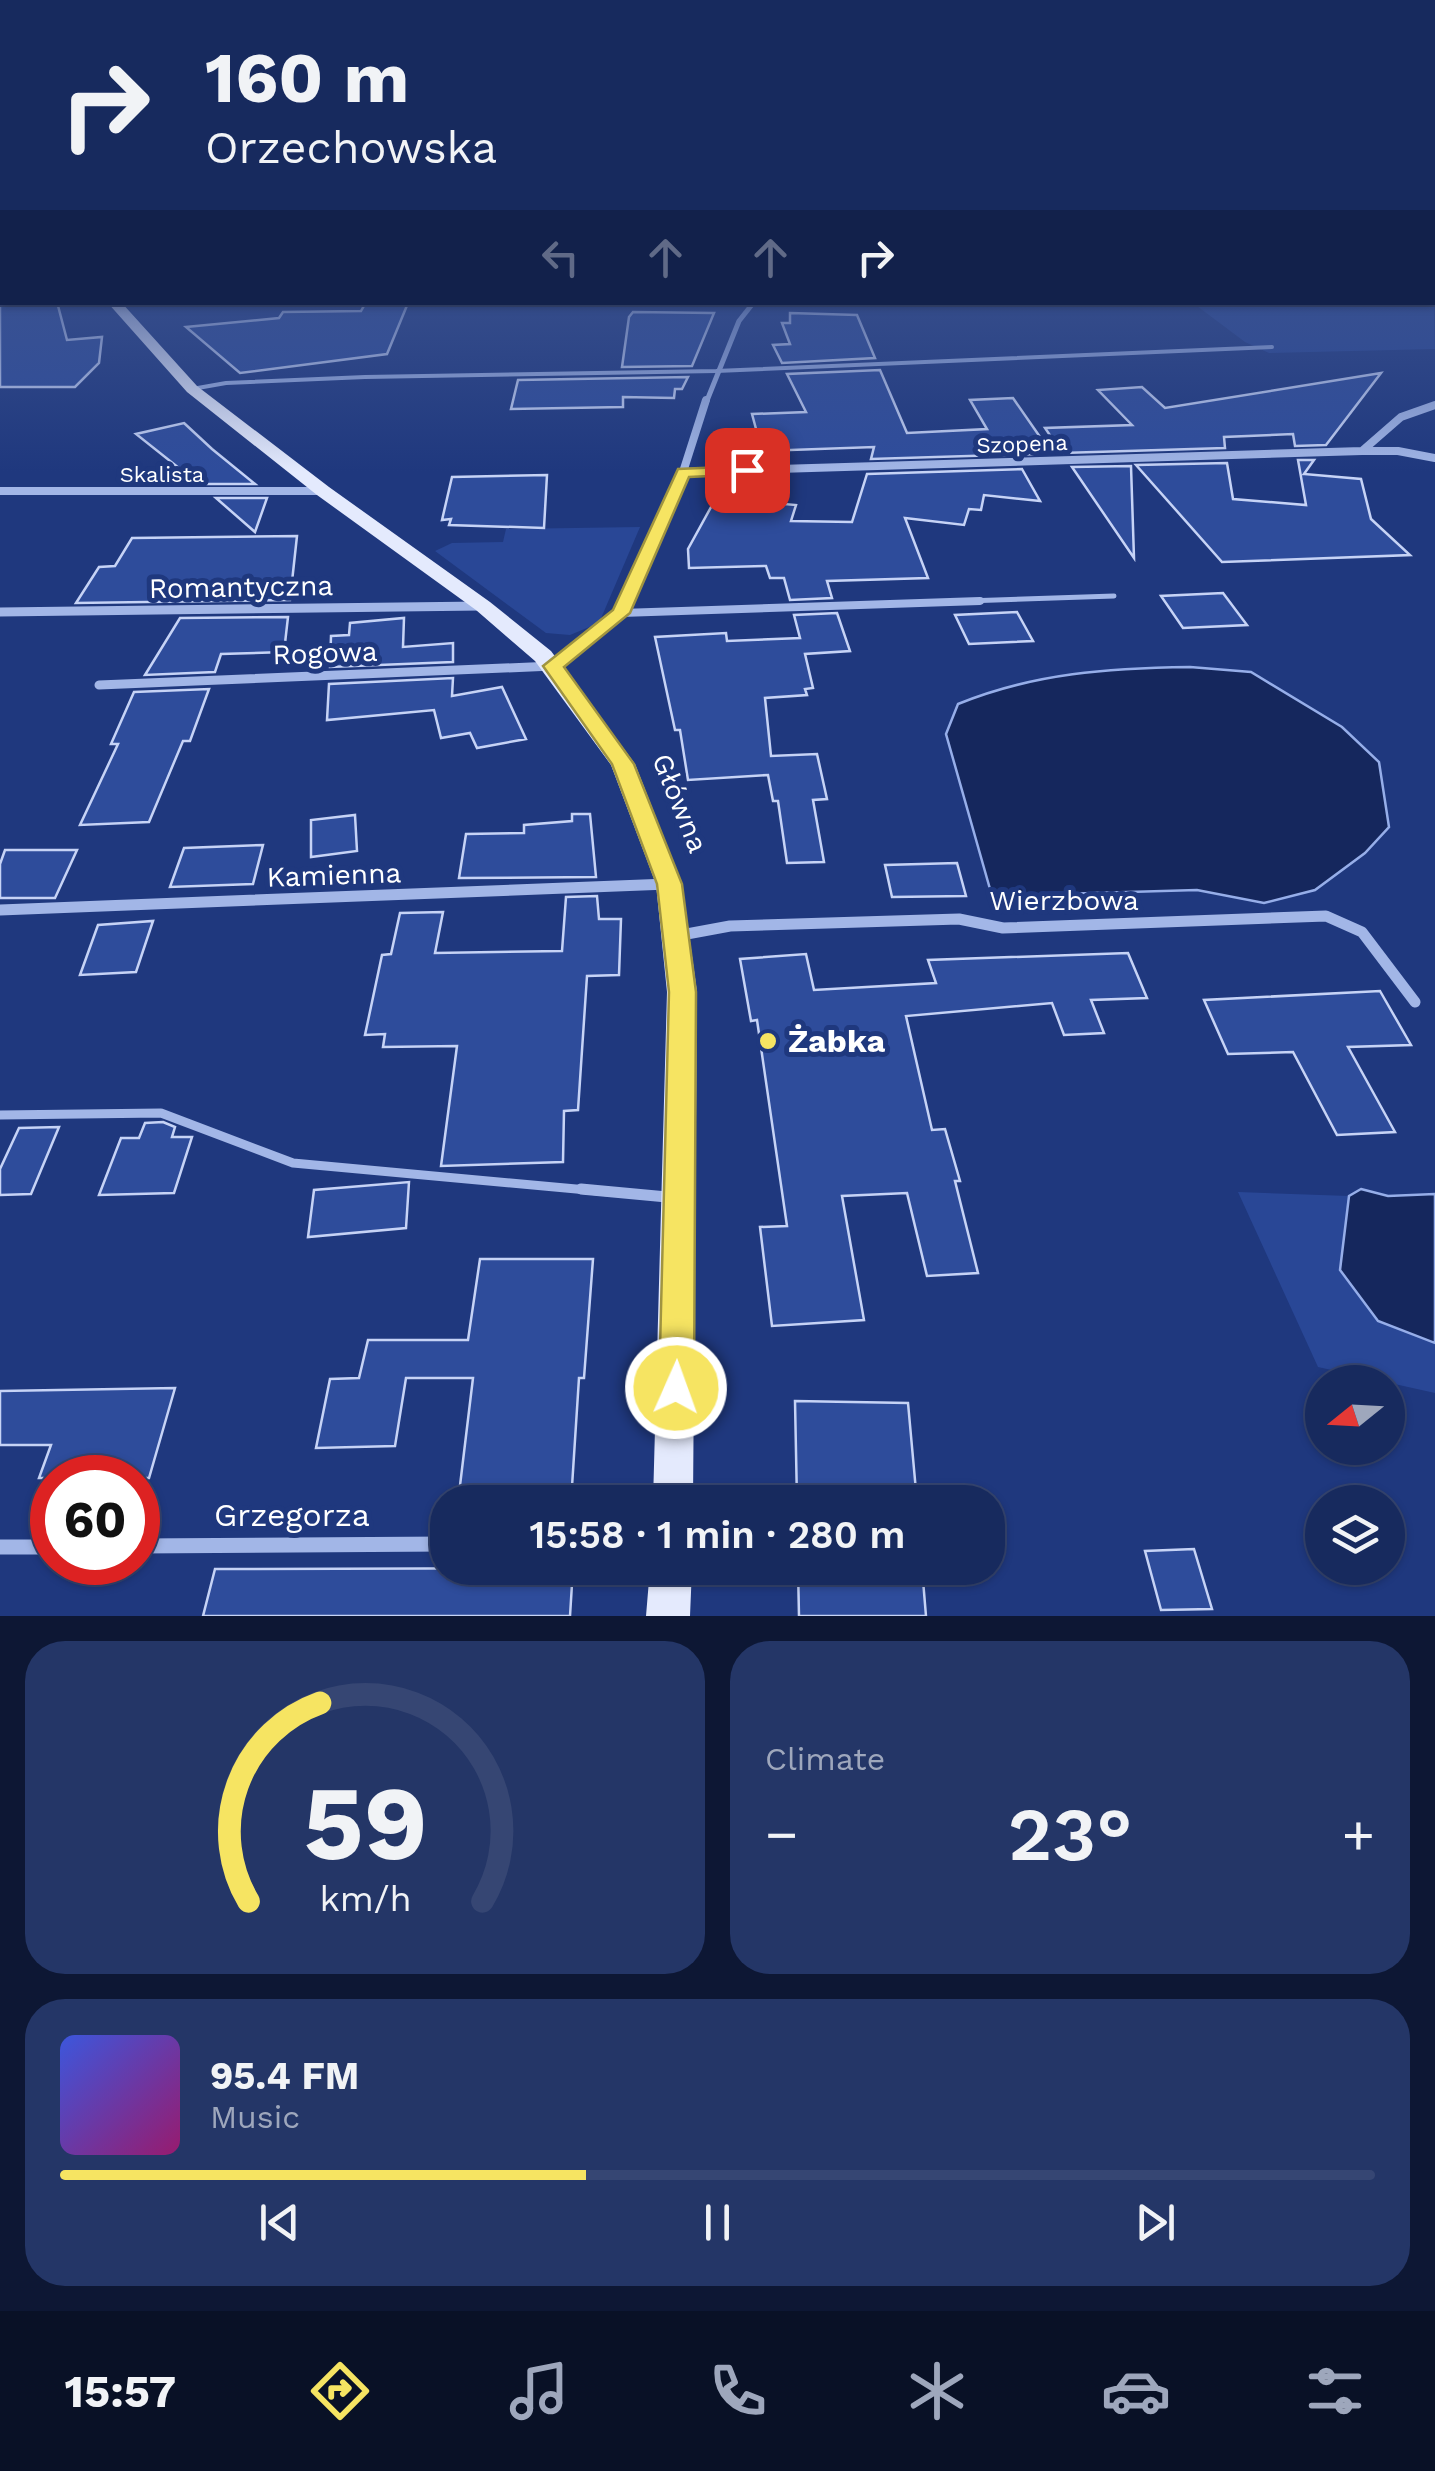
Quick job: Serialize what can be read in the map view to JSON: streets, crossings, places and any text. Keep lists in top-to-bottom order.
{
  "streets": {
    "main road": ["Główna"],
    "street": [
      "Szopena",
      "Skalista",
      "Romantyczna",
      "Rogowa",
      "Kamienna",
      "Wierzbowa",
      "Grzegorza"
    ]
  },
  "crossings": [
    ["Skalista", "Główna"],
    ["Romantyczna", "Główna"],
    ["Rogowa", "Główna"],
    ["Główna", "Kamienna"],
    ["Główna", "Wierzbowa"]
  ],
  "places": ["Żabka"],
  "north": "left",
  "page": {
    "turn": ["160 m", "Orzechowska"],
    "limit": "60",
    "trip": "15:58 · 1 min · 280 m",
    "tile": "Climate",
    "heat": ["−", "23°", "+"],
    "song": ["95.4 FM", "Music"],
    "tabs": "15:57",
    "gauge": ["59", "km/h"]
  }
}
